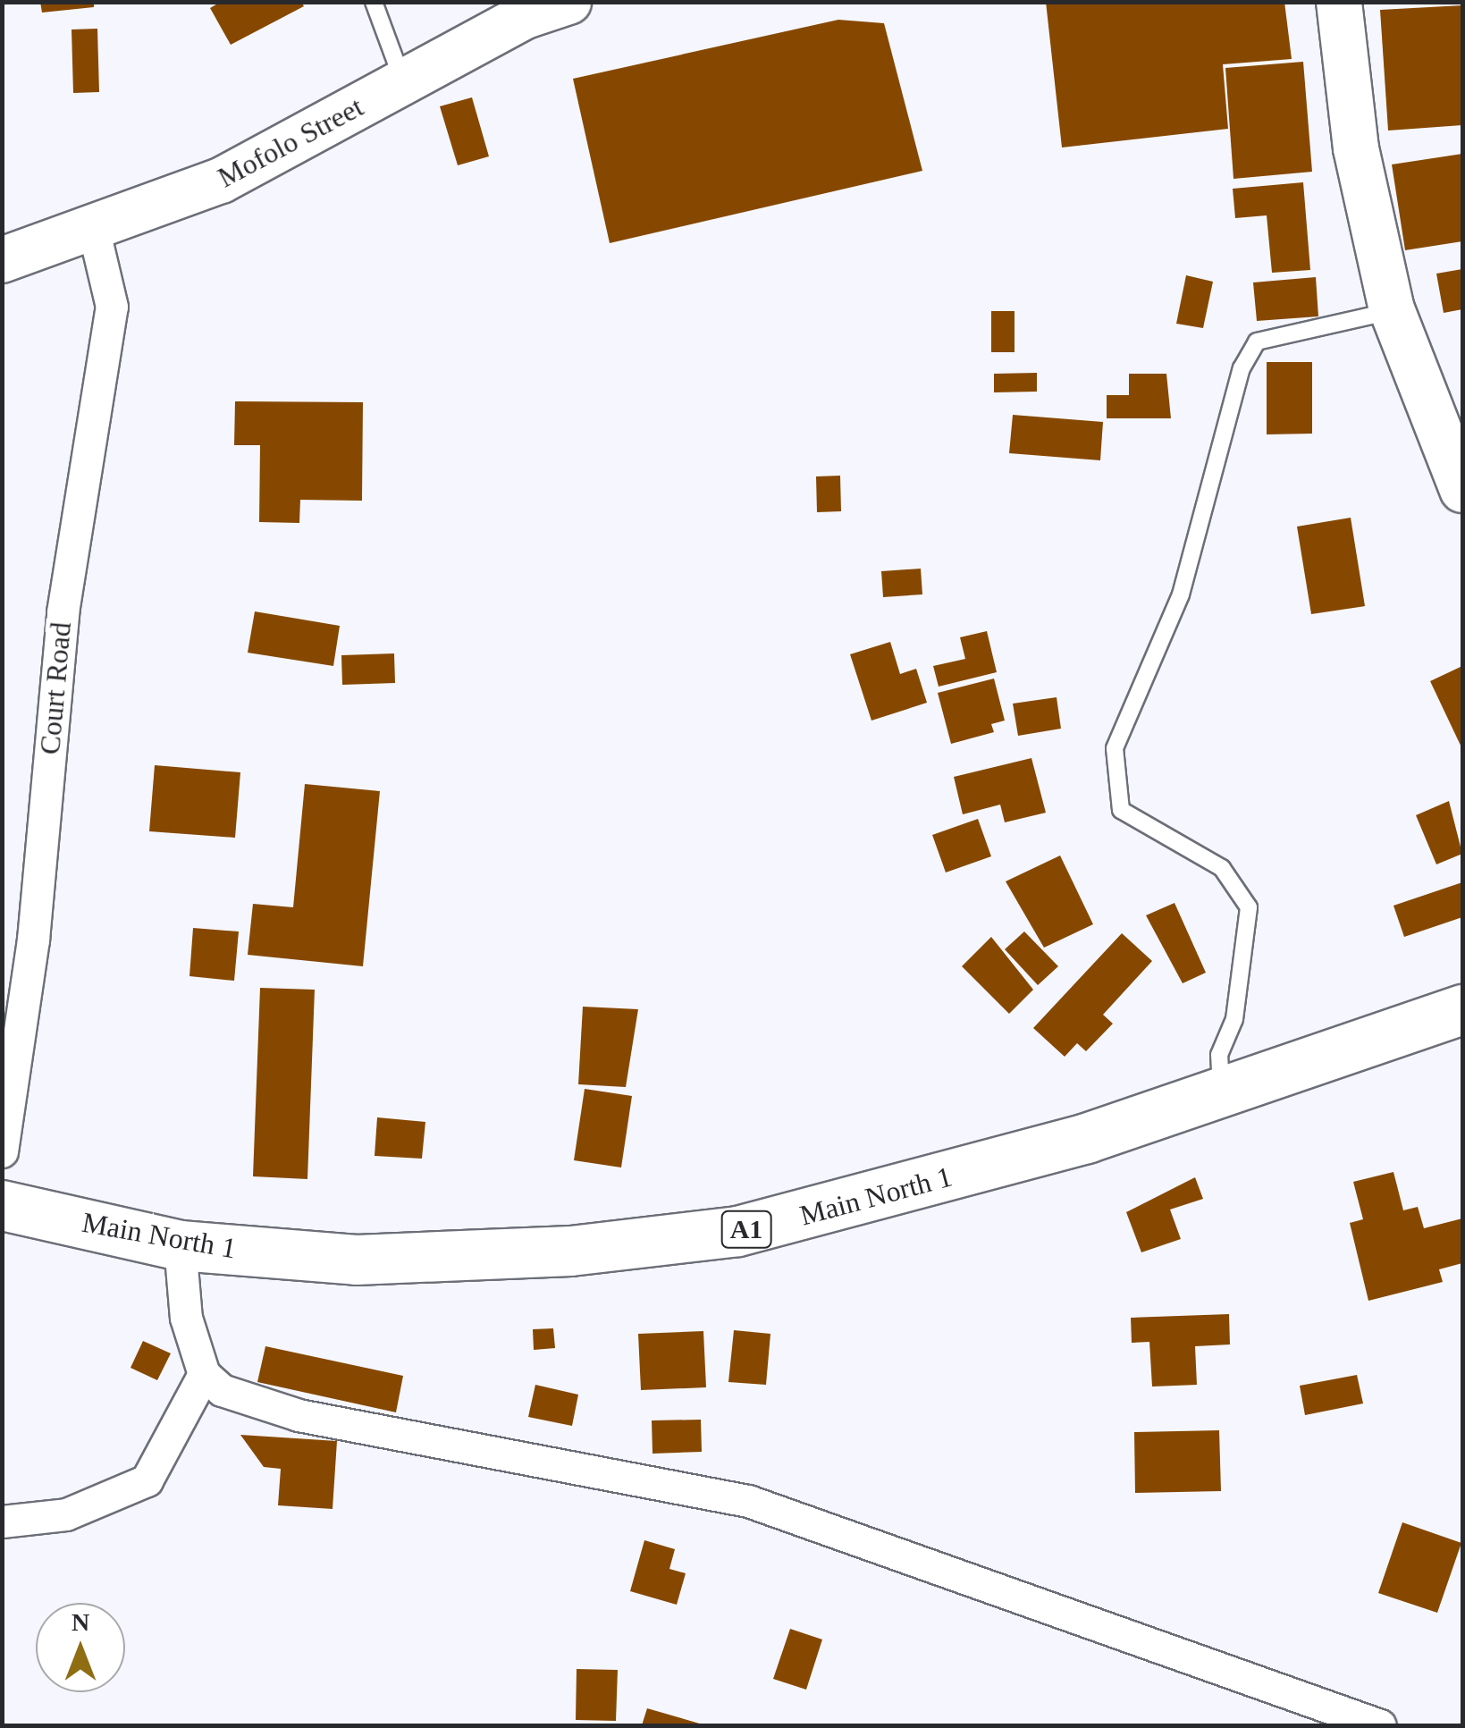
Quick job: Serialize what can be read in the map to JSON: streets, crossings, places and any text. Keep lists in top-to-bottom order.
{
  "streets": {
    "main road": ["Mofolo Street", "Main North 1", "A1"],
    "street": ["Court Road"]
  },
  "crossings": [
    ["Mofolo Street", "Court Road"]
  ],
  "north": "top"
}
